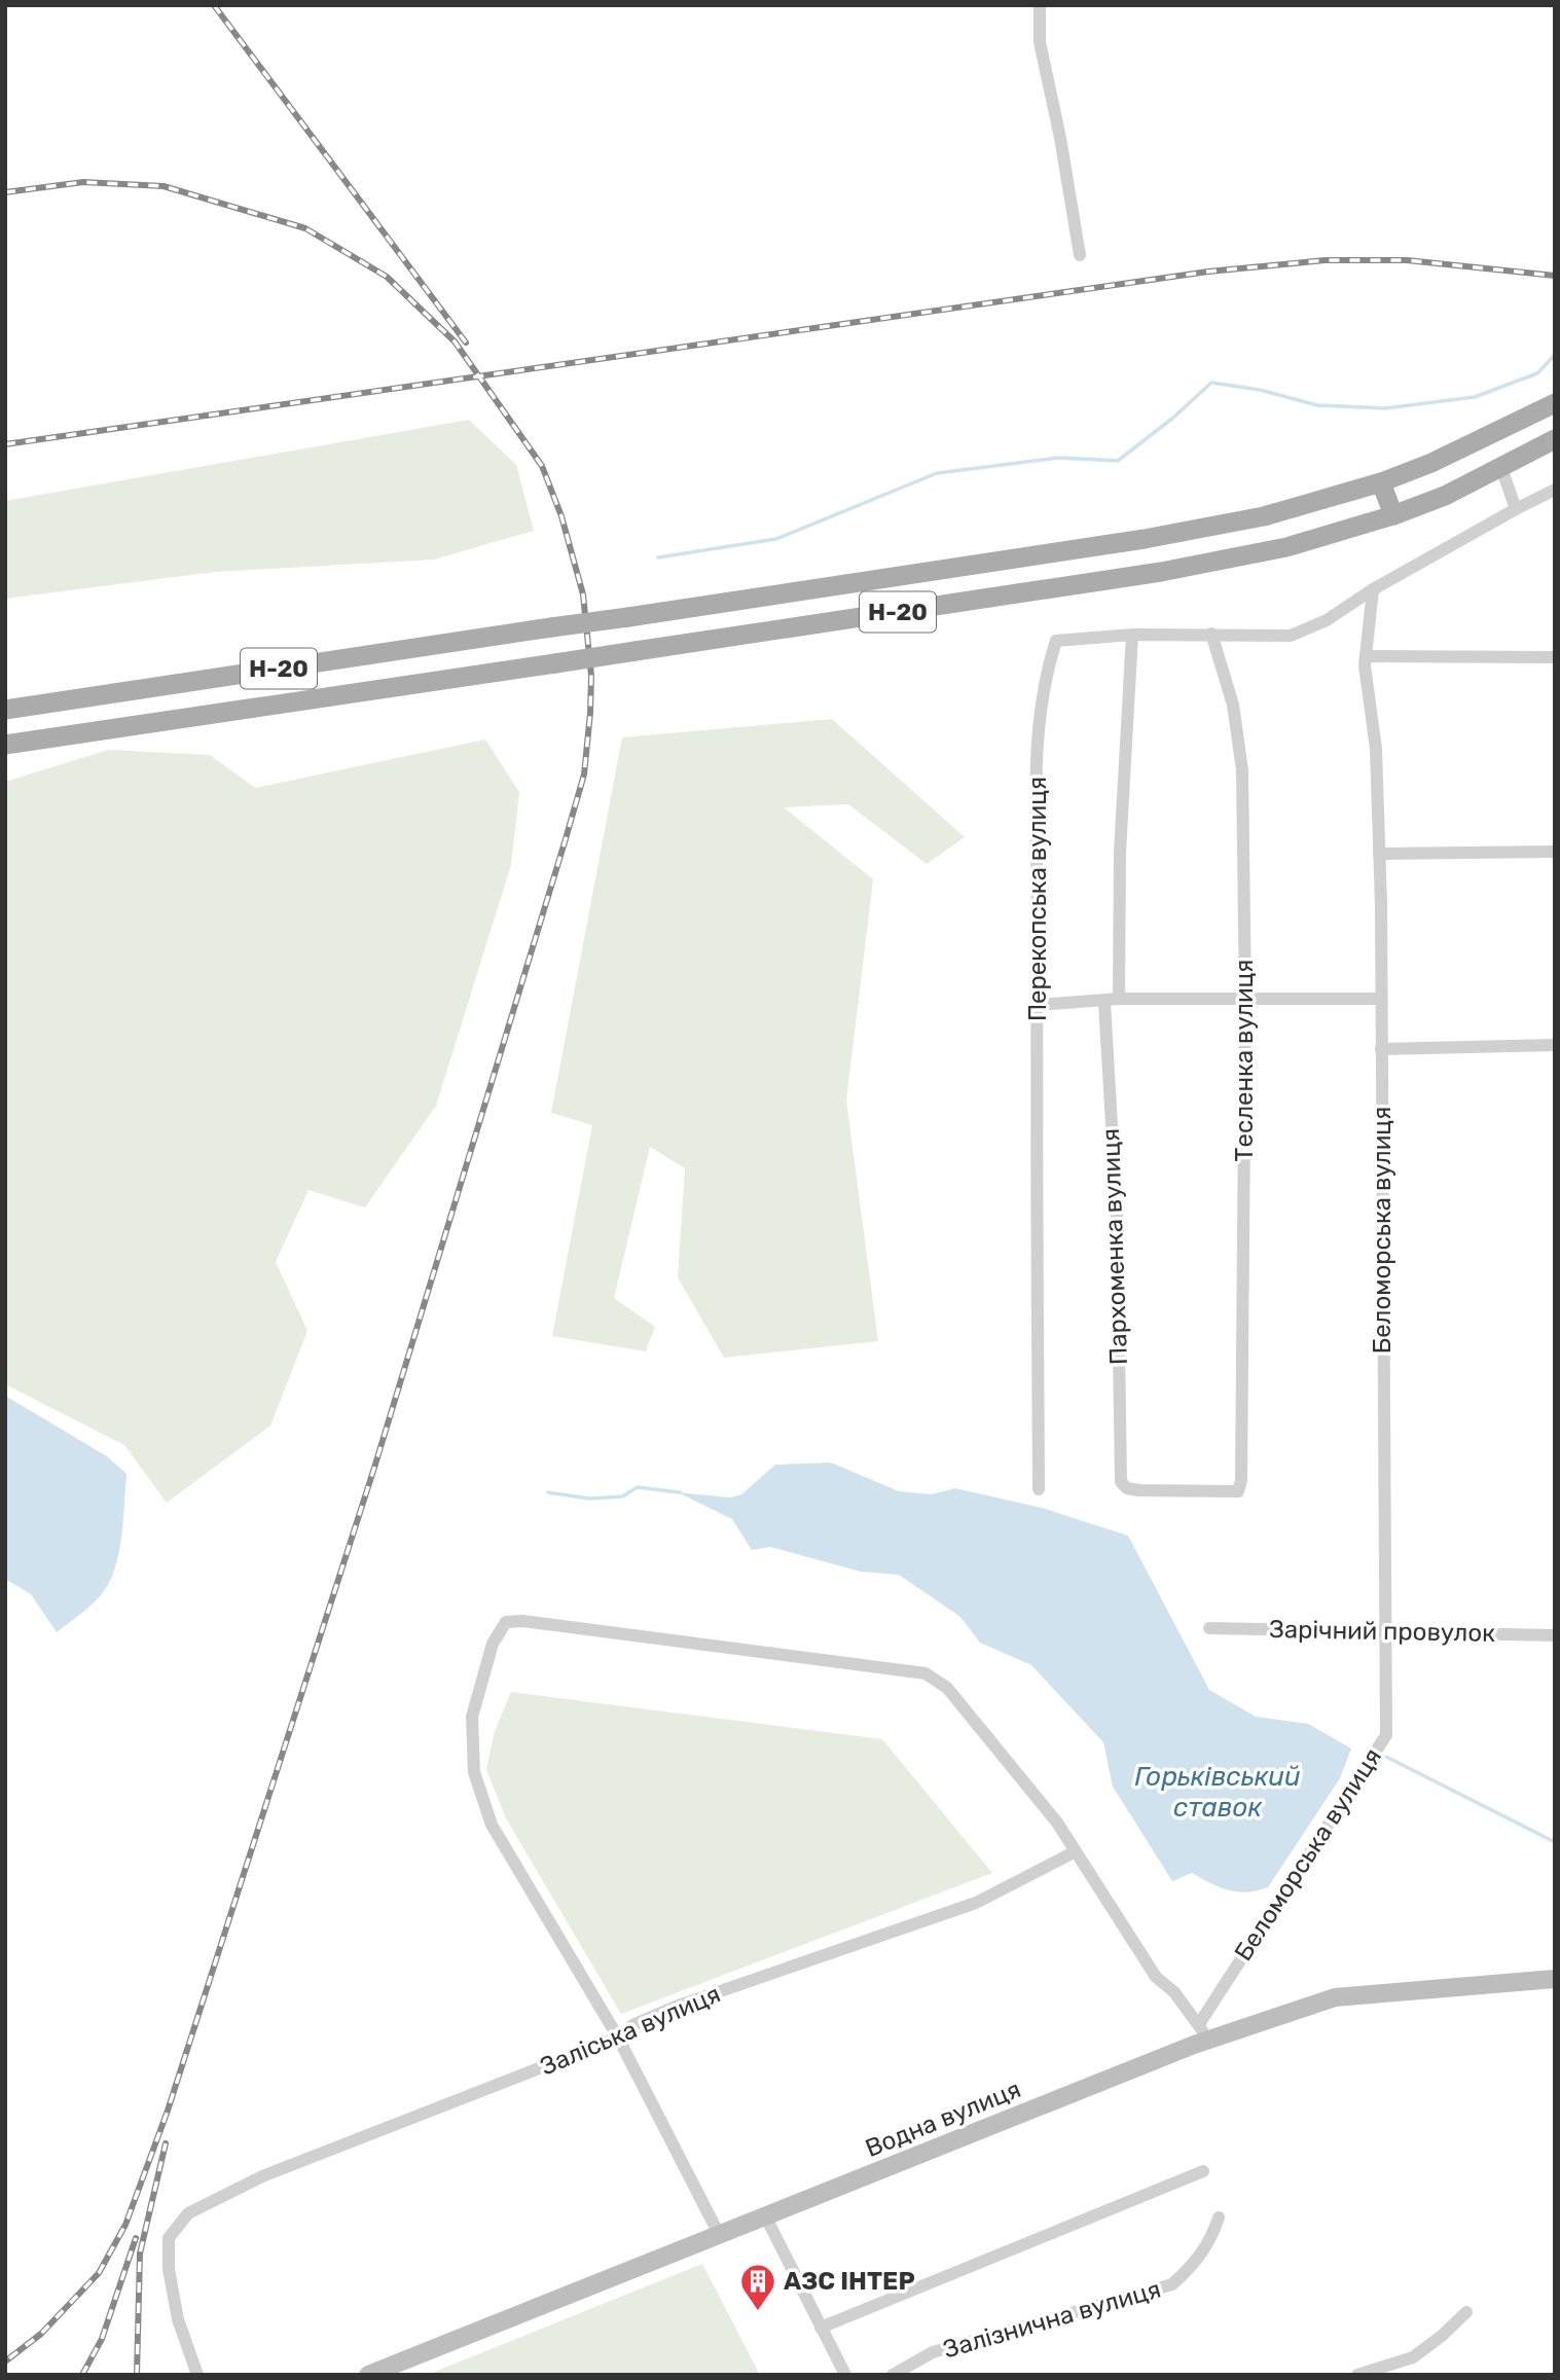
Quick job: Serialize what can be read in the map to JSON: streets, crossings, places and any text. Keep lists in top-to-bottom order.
{
  "streets": {
    "main road": ["Н-20"],
    "street": [
      "Перекопська вулиця",
      "Тесленка вулиця",
      "Беломорська вулиця",
      "Пархоменка вулиця",
      "Зарічний провулок",
      "Заліська вулиця",
      "Водна вулиця",
      "Залізнична вулиця"
    ]
  },
  "crossings": [
    ["Перекопська вулиця", "Тесленка вулиця"],
    ["Перекопська вулиця", "Беломорська вулиця"],
    ["Тесленка вулиця", "Пархоменка вулиця"],
    ["Беломорська вулиця", "Зарічний провулок"],
    ["Беломорська вулиця", "Водна вулиця"]
  ],
  "water": ["Горьківський ставок"],
  "places": {
    "building": ["АЗС ІНТЕР"]
  }
}
